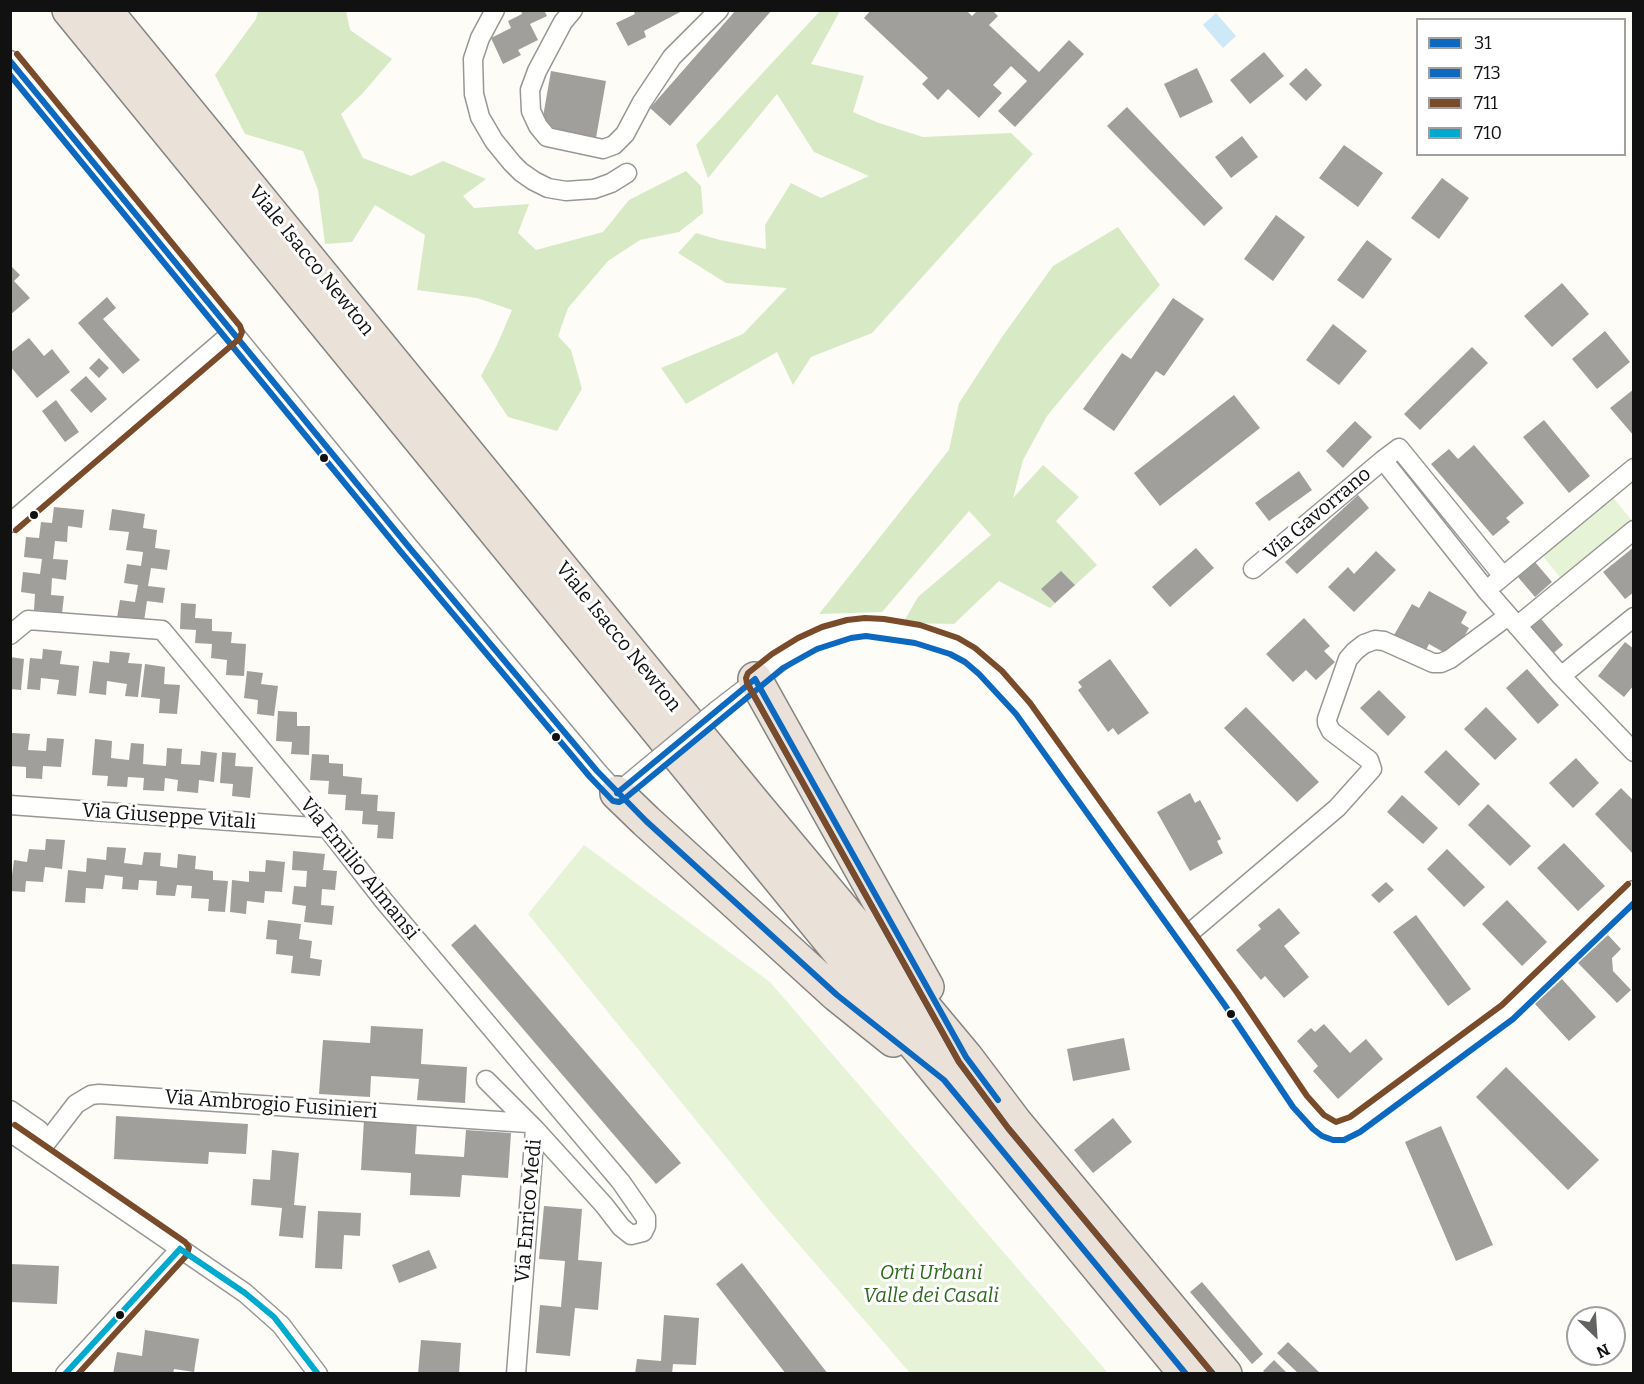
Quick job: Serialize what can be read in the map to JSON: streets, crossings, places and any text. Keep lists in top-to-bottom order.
{
  "streets": {
    "highway": ["Viale Isacco Newton"],
    "street": [
      "Via Gavorrano",
      "Via Giuseppe Vitali",
      "Via Emilio Almansi",
      "Via Ambrogio Fusinieri",
      "Via Enrico Medi"
    ]
  },
  "crossings": [
    ["Via Giuseppe Vitali", "Via Emilio Almansi"],
    ["Via Emilio Almansi", "Via Enrico Medi"],
    ["Via Ambrogio Fusinieri", "Via Enrico Medi"]
  ],
  "parks": ["Orti Urbani Valle dei Casali"],
  "lines": [
    "transit line 711",
    "transit line 31",
    "transit line 713",
    "transit line 710"
  ],
  "legend": [
    "31",
    "713",
    "711",
    "710"
  ],
  "north": "bottom right"
}
